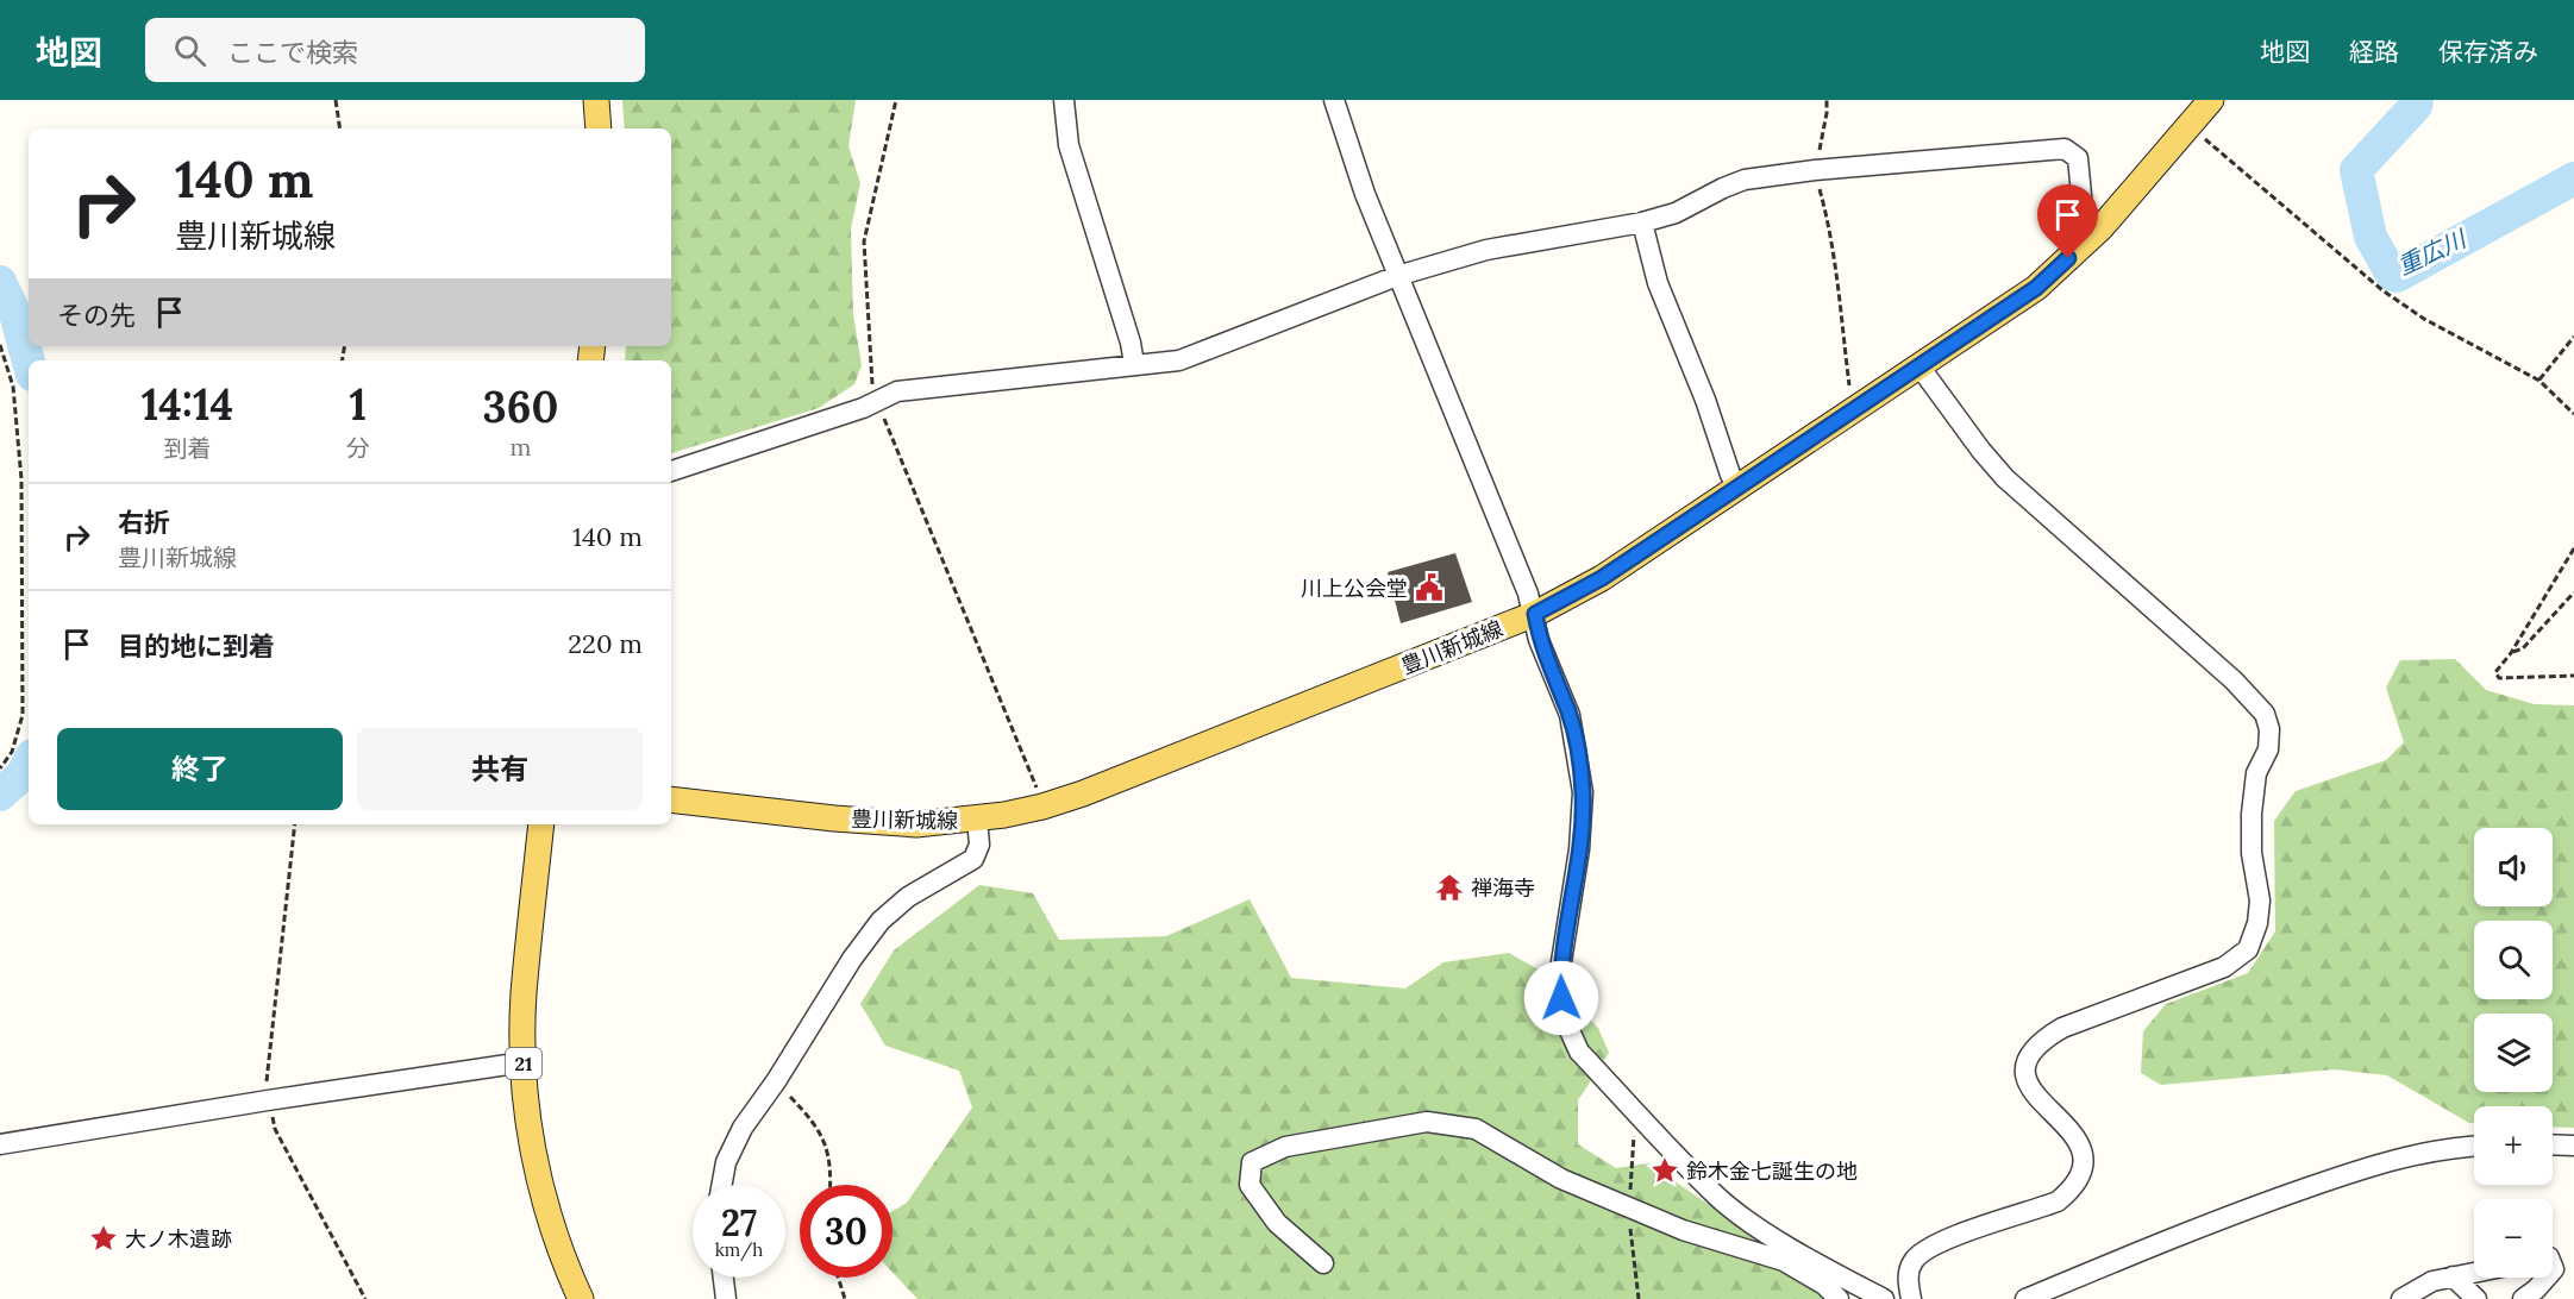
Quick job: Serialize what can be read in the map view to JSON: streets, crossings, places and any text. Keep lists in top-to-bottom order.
{
  "streets": {
    "main road": ["豊川新城線", "21"]
  },
  "water": ["重広川"],
  "places": {
    "public building": ["川上公会堂"],
    "temple": ["禅海寺"],
    "place": ["鈴木金七誕生の地", "大ノ木遺跡"]
  },
  "page": {
    "header": "地図",
    "search": "ここで検索",
    "nav": ["地図", "経路", "保存済み"],
    "turn": ["140 m", "豊川新城線"],
    "then": "その先",
    "eta": [
      "14:14",
      "到着",
      "1",
      "分",
      "360",
      "m"
    ],
    "list": [
      {
        "name": "右折",
        "note": "豊川新城線",
        "value": "140 m"
      },
      {
        "name": "目的地に到着",
        "value": "220 m"
      }
    ],
    "buttons": ["終了", "共有"],
    "map_buttons": ["+", "−"],
    "speed": "27 km/h",
    "limit": "30"
  }
}
